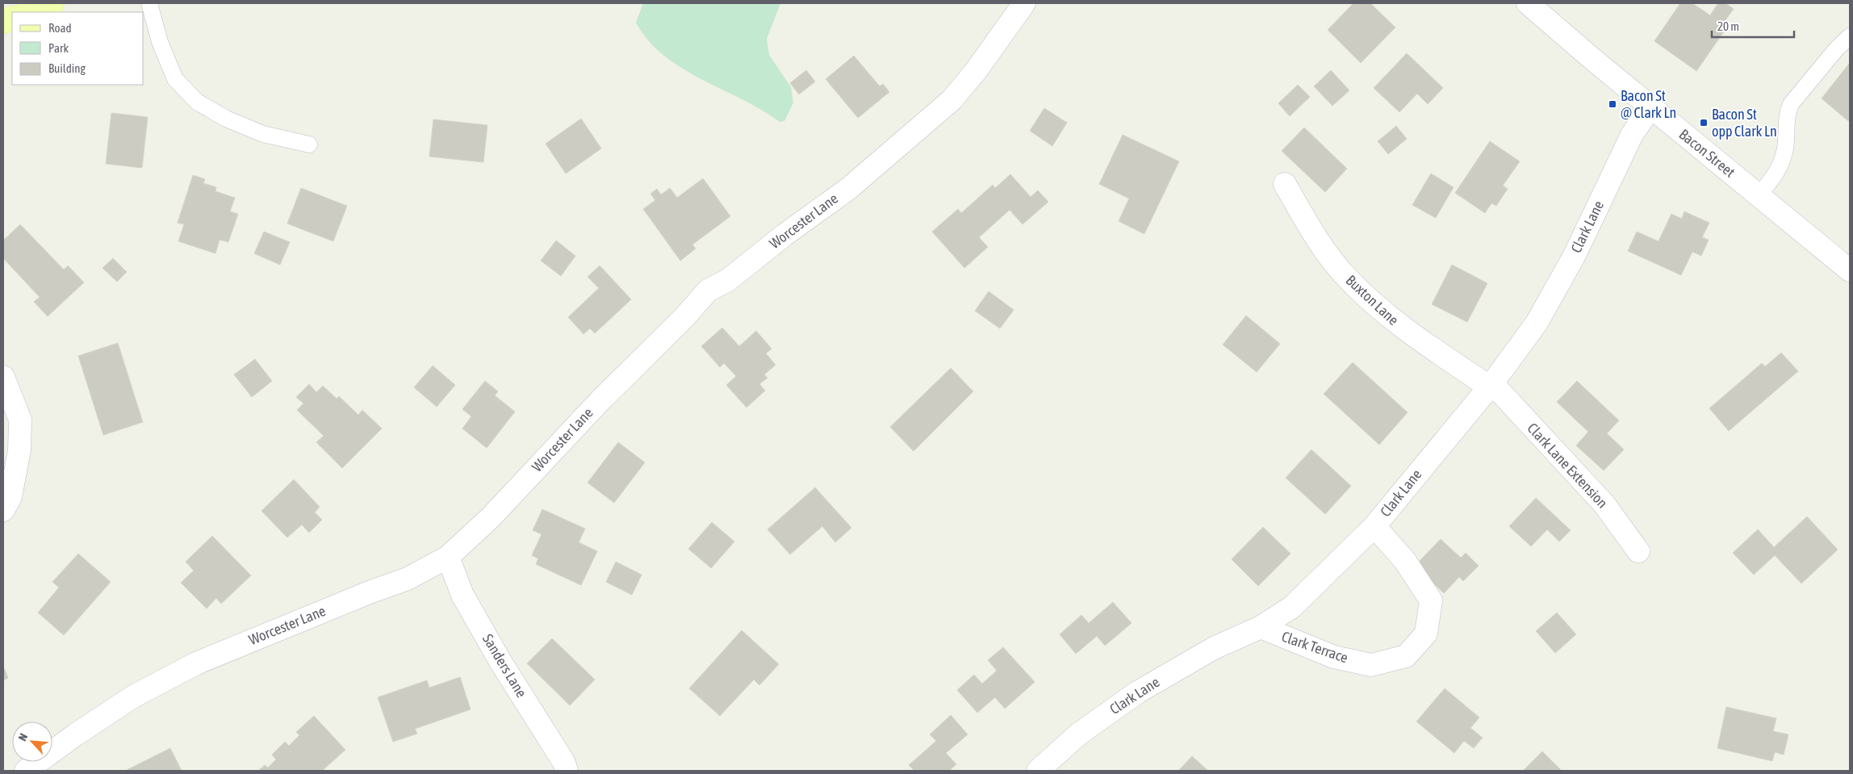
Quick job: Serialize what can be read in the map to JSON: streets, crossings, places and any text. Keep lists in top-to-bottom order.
{
  "streets": {
    "street": [
      "Bacon Street",
      "Worcester Lane",
      "Clark Lane",
      "Buxton Lane",
      "Clark Lane Extension",
      "Clark Terrace",
      "Sanders Lane"
    ]
  },
  "crossings": [
    ["Bacon Street", "Clark Lane"],
    ["Worcester Lane", "Sanders Lane"],
    ["Clark Lane", "Buxton Lane"],
    ["Clark Lane", "Clark Lane Extension"],
    ["Clark Lane", "Clark Terrace"],
    ["Buxton Lane", "Clark Lane Extension"]
  ],
  "places": {
    "transit": ["Bacon St @ Clark Ln", "Bacon St opp Clark Ln"]
  },
  "legend": ["Road", "Park", "Building"],
  "scale_bar": "20 m",
  "north": "top left"
}
